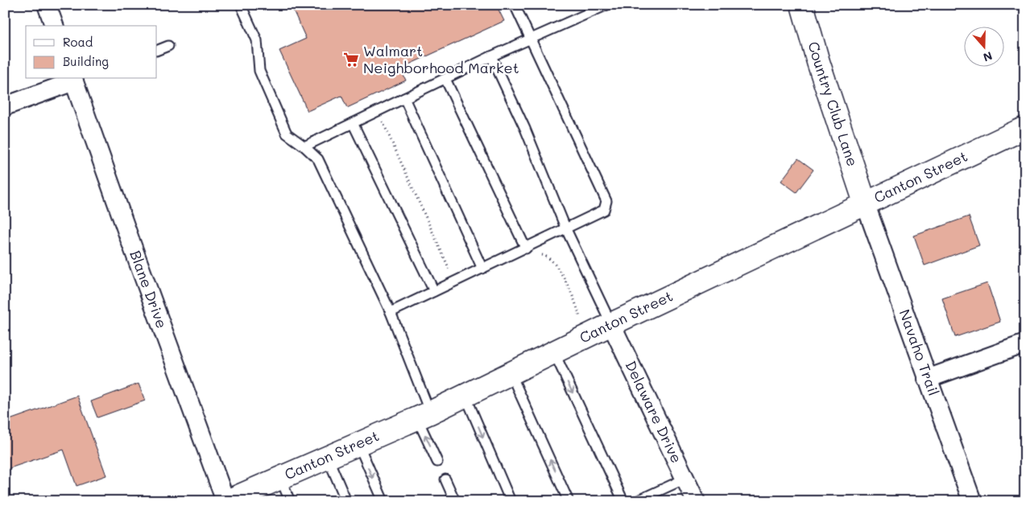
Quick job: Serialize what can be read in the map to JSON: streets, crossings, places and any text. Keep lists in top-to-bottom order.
{
  "streets": {
    "main road": ["Country Club Lane", "Canton Street"],
    "street": ["Blane Drive", "Navaho Trail", "Delaware Drive"]
  },
  "crossings": [
    ["Country Club Lane", "Canton Street"],
    ["Country Club Lane", "Navaho Trail"],
    ["Canton Street", "Blane Drive"],
    ["Canton Street", "Navaho Trail"],
    ["Canton Street", "Delaware Drive"]
  ],
  "places": {
    "supermarket": ["Walmart Neighborhood Market"]
  },
  "legend": ["Road", "Building"],
  "north": "bottom"
}
